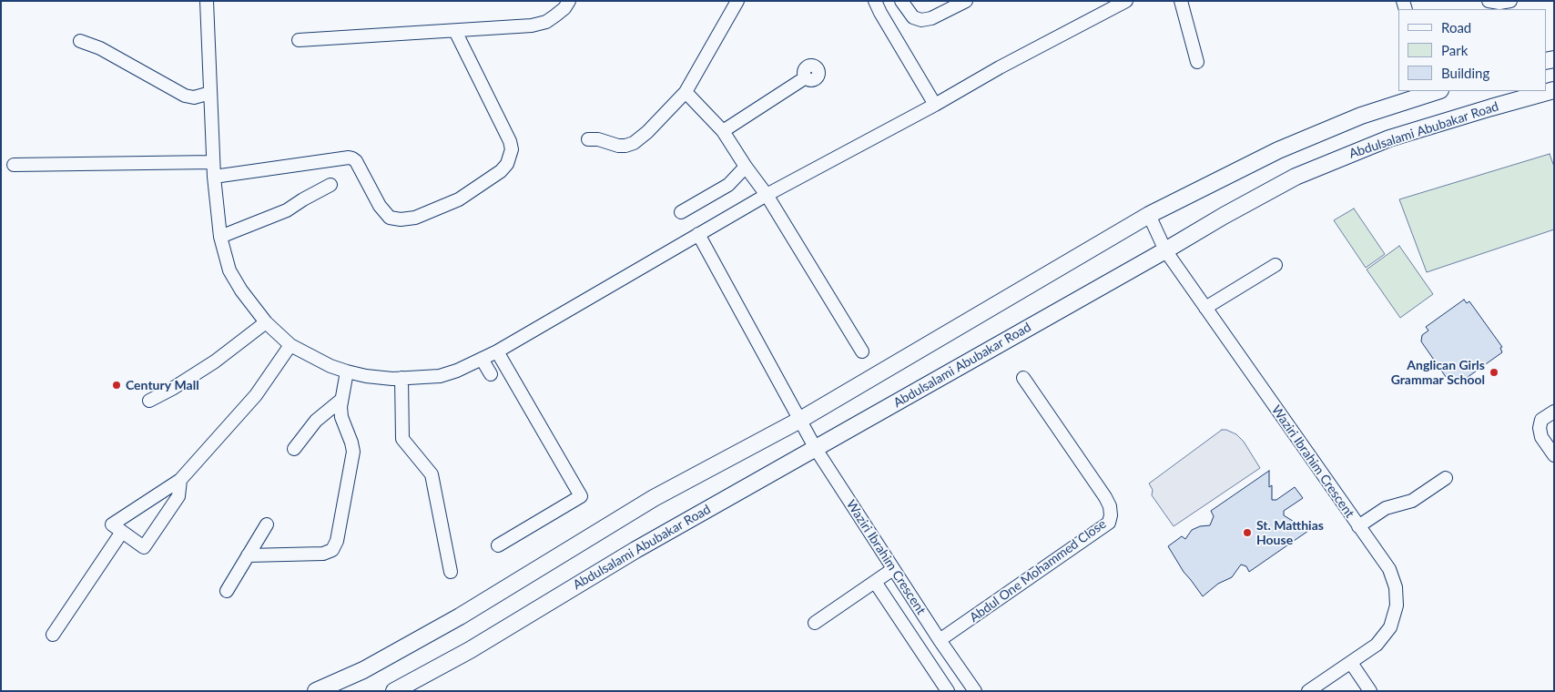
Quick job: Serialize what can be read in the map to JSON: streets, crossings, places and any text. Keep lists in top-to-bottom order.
{
  "streets": {
    "main road": ["Abdulsalami Abubakar Road"],
    "street": ["Waziri Ibrahim Crescent", "Abdul One Mohammed Close"]
  },
  "crossings": [
    ["Abdulsalami Abubakar Road", "Waziri Ibrahim Crescent"],
    ["Waziri Ibrahim Crescent", "Abdul One Mohammed Close"]
  ],
  "places": ["Anglican Girls Grammar School", "Century Mall", "St. Matthias House"],
  "legend": ["Road", "Park", "Building"]
}
